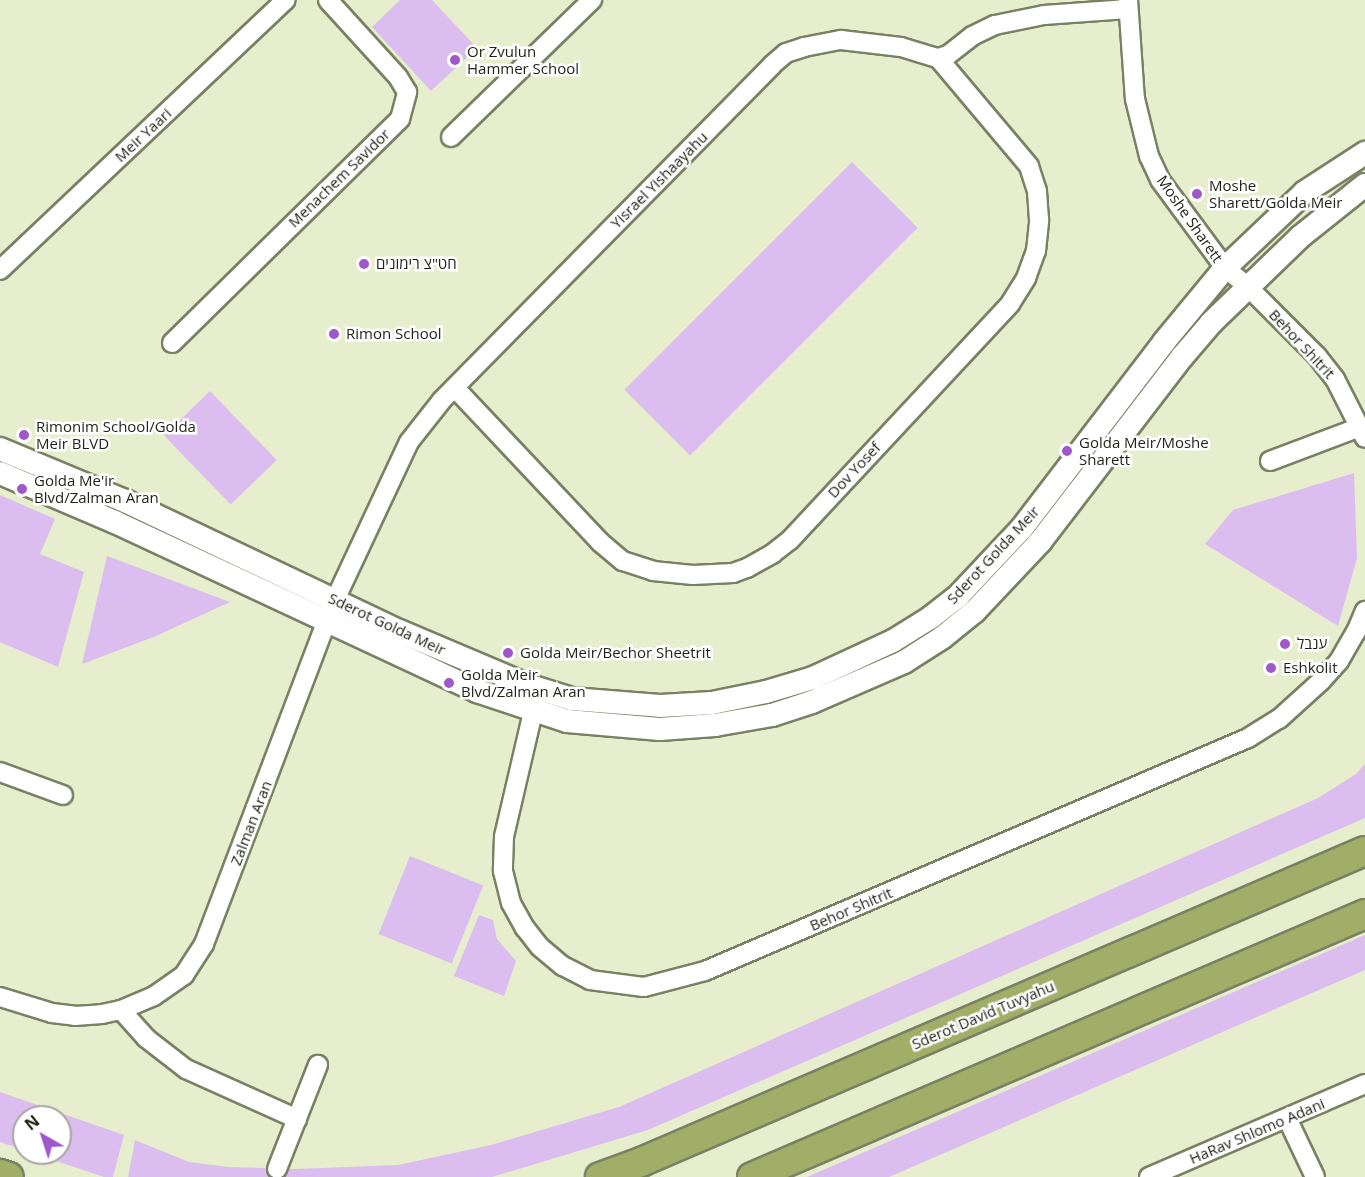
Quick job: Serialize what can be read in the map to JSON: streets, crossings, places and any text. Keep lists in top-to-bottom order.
{
  "streets": {
    "highway": ["Sderot David Tuvyahu"],
    "street": [
      "Meir Yaari",
      "Menachem Savidor",
      "Yisrael Yishaayahu",
      "Moshe Sharett",
      "Behor Shitrit",
      "Dov Yosef",
      "Sderot Golda Meir",
      "Zalman Aran",
      "HaRav Shlomo Adani"
    ]
  },
  "crossings": [
    ["Yisrael Yishaayahu", "Dov Yosef"],
    ["Yisrael Yishaayahu", "Sderot Golda Meir"],
    ["Yisrael Yishaayahu", "Zalman Aran"],
    ["Moshe Sharett", "Behor Shitrit"],
    ["Moshe Sharett", "Sderot Golda Meir"],
    ["Behor Shitrit", "Sderot Golda Meir"],
    ["Sderot Golda Meir", "Zalman Aran"]
  ],
  "places": [
    "Or Zvulun Hammer School",
    "Moshe Sharett/Golda Meir",
    "חט\"צ רימונים",
    "Rimon School",
    "Rimonim School/Golda Meir BLVD",
    "Golda Meir/Moshe Sharett",
    "Golda Me'ir Blvd/Zalman Aran",
    "ענבל",
    "Golda Meir/Bechor Sheetrit",
    "Eshkolit",
    "Golda Meir Blvd/Zalman Aran"
  ],
  "north": "top left"
}
